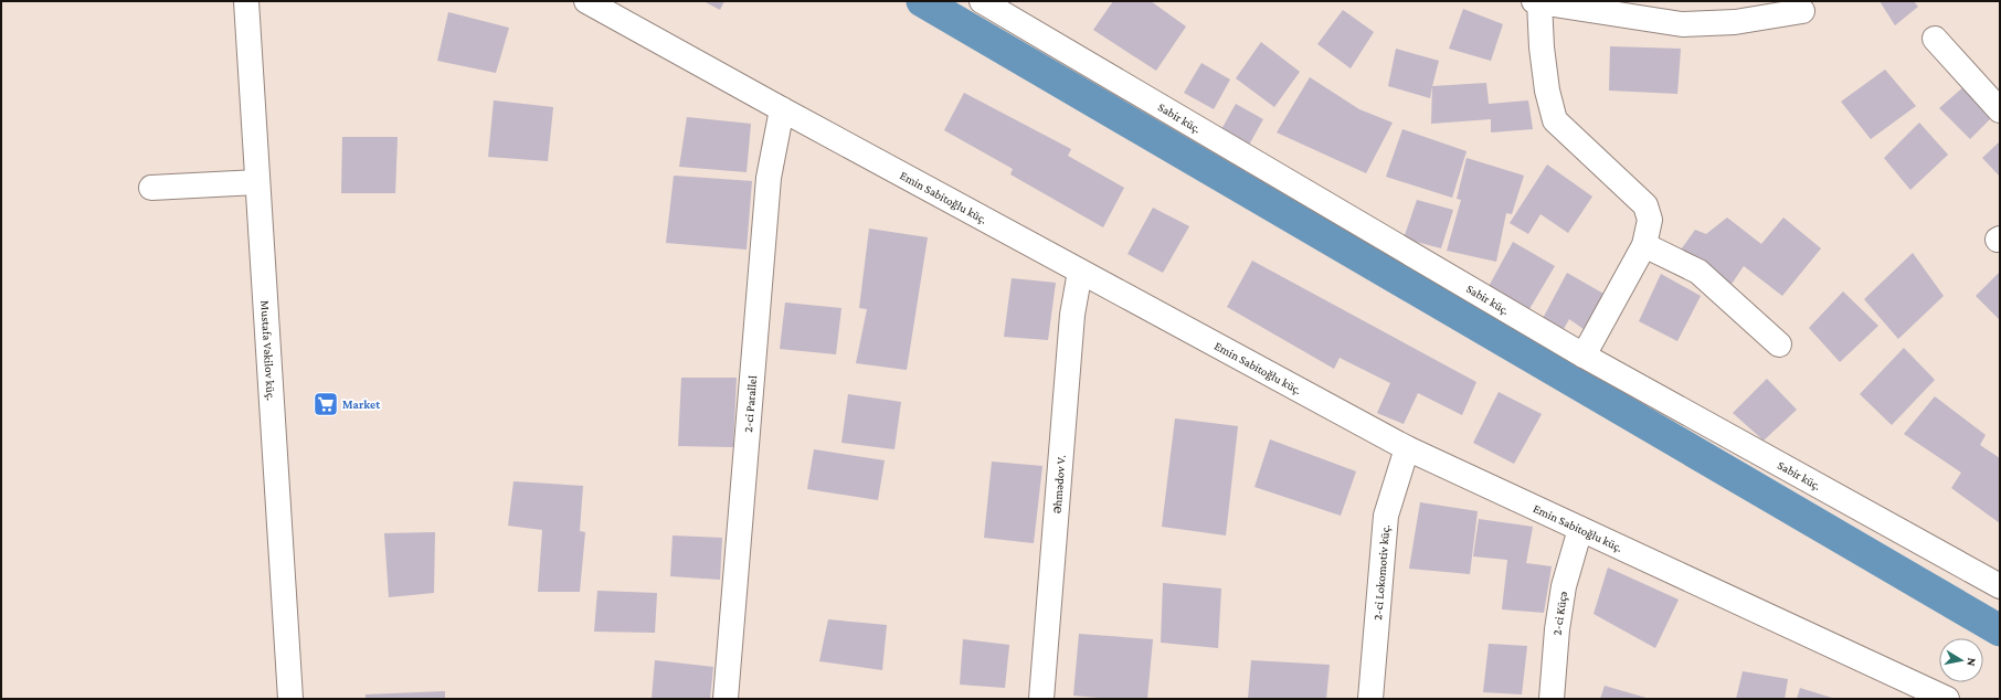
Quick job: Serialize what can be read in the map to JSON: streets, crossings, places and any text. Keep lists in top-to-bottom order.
{
  "streets": {
    "street": [
      "Sabir küç.",
      "Emin Sabitoğlu küç.",
      "Mustafa Vəkilov küç.",
      "2-ci Parallel",
      "Əhmədov V.",
      "2-ci Lokomotiv küç.",
      "2-ci Küçə"
    ]
  },
  "crossings": [
    ["Emin Sabitoğlu küç.", "2-ci Parallel"],
    ["Emin Sabitoğlu küç.", "Əhmədov V."],
    ["Emin Sabitoğlu küç.", "2-ci Lokomotiv küç."],
    ["Emin Sabitoğlu küç.", "2-ci Küçə"]
  ],
  "places": {
    "supermarket": ["Market"]
  },
  "north": "right"
}
